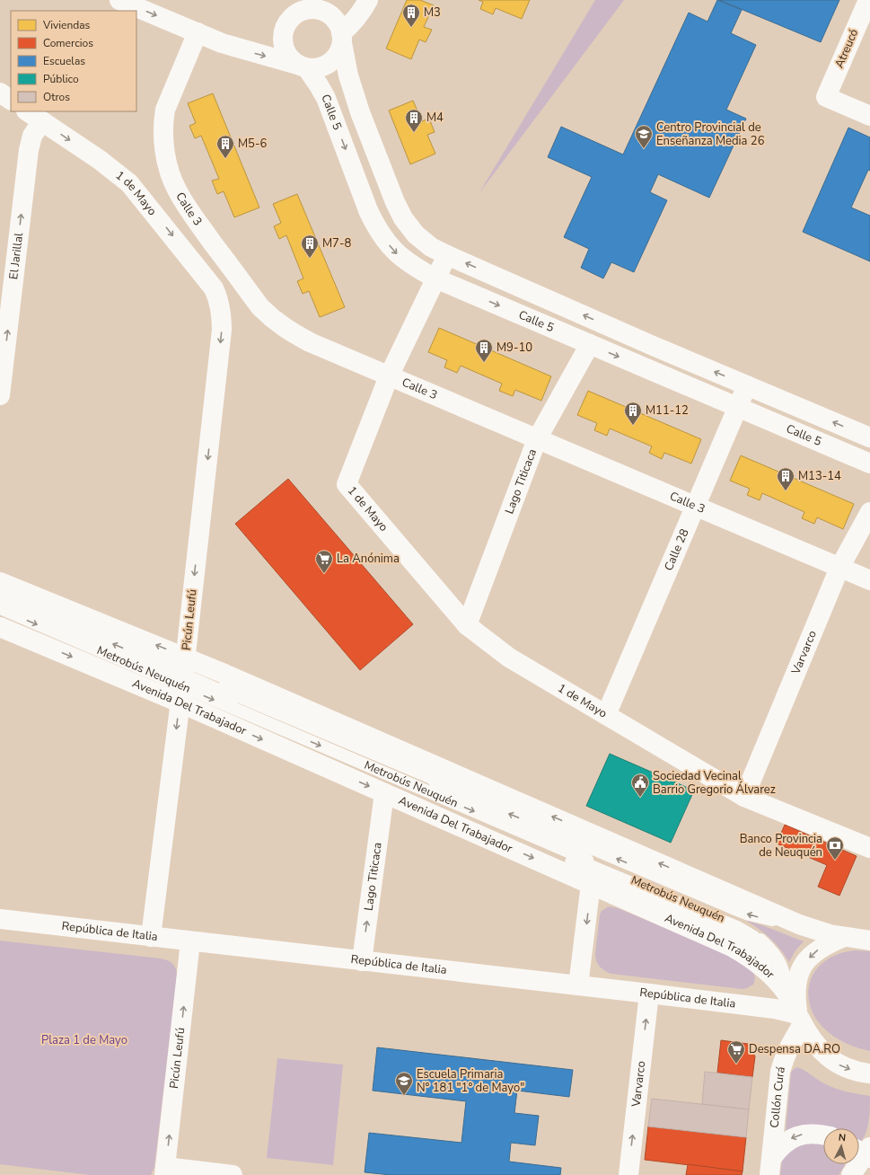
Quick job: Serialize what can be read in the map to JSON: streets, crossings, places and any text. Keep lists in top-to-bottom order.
{
  "streets": {
    "street": [
      "Atreucó",
      "Calle 5",
      "1 de Mayo",
      "Calle 3",
      "El Jarillal",
      "Lago Titicaca",
      "Calle 28",
      "Picún Leufú",
      "Varvarco",
      "Avenida Del Trabajador",
      "República de Italia",
      "Collón Curá"
    ],
    "lane": ["Metrobús Neuquén"]
  },
  "crossings": [
    ["Calle 5", "Lago Titicaca"],
    ["Calle 5", "Calle 28"],
    ["1 de Mayo", "Calle 3"],
    ["1 de Mayo", "El Jarillal"],
    ["1 de Mayo", "Lago Titicaca"],
    ["1 de Mayo", "Calle 28"],
    ["1 de Mayo", "Picún Leufú"],
    ["1 de Mayo", "Varvarco"],
    ["Calle 3", "Lago Titicaca"],
    ["Calle 3", "Calle 28"],
    ["Calle 3", "Varvarco"],
    ["Lago Titicaca", "Avenida Del Trabajador"],
    ["Lago Titicaca", "República de Italia"],
    ["Picún Leufú", "Metrobús Neuquén"],
    ["Picún Leufú", "Avenida Del Trabajador"],
    ["Picún Leufú", "República de Italia"],
    ["Varvarco", "República de Italia"],
    ["Metrobús Neuquén", "Avenida Del Trabajador"],
    ["Avenida Del Trabajador", "República de Italia"],
    ["Avenida Del Trabajador", "Collón Curá"],
    ["República de Italia", "Collón Curá"]
  ],
  "one_way": ["El Jarillal", "Lago Titicaca", "Varvarco"],
  "parks": ["Plaza 1 de Mayo"],
  "places": {
    "building": [
      "M3",
      "M4",
      "M5-6",
      "M7-8",
      "M9-10",
      "M11-12",
      "M13-14"
    ],
    "school or university": ["Centro Provincial de Enseñanza Media 26", "Escuela Primaria N° 181 \"1° de Mayo\""],
    "supermarket": ["La Anónima", "Despensa DA.RO"],
    "public building": ["Sociedad Vecinal Barrio Gregorio Álvarez"],
    "bank": ["Banco Provincia de Neuquén"]
  },
  "legend": [
    "Viviendas",
    "Comercios",
    "Escuelas",
    "Público",
    "Otros"
  ],
  "north": "top"
}
